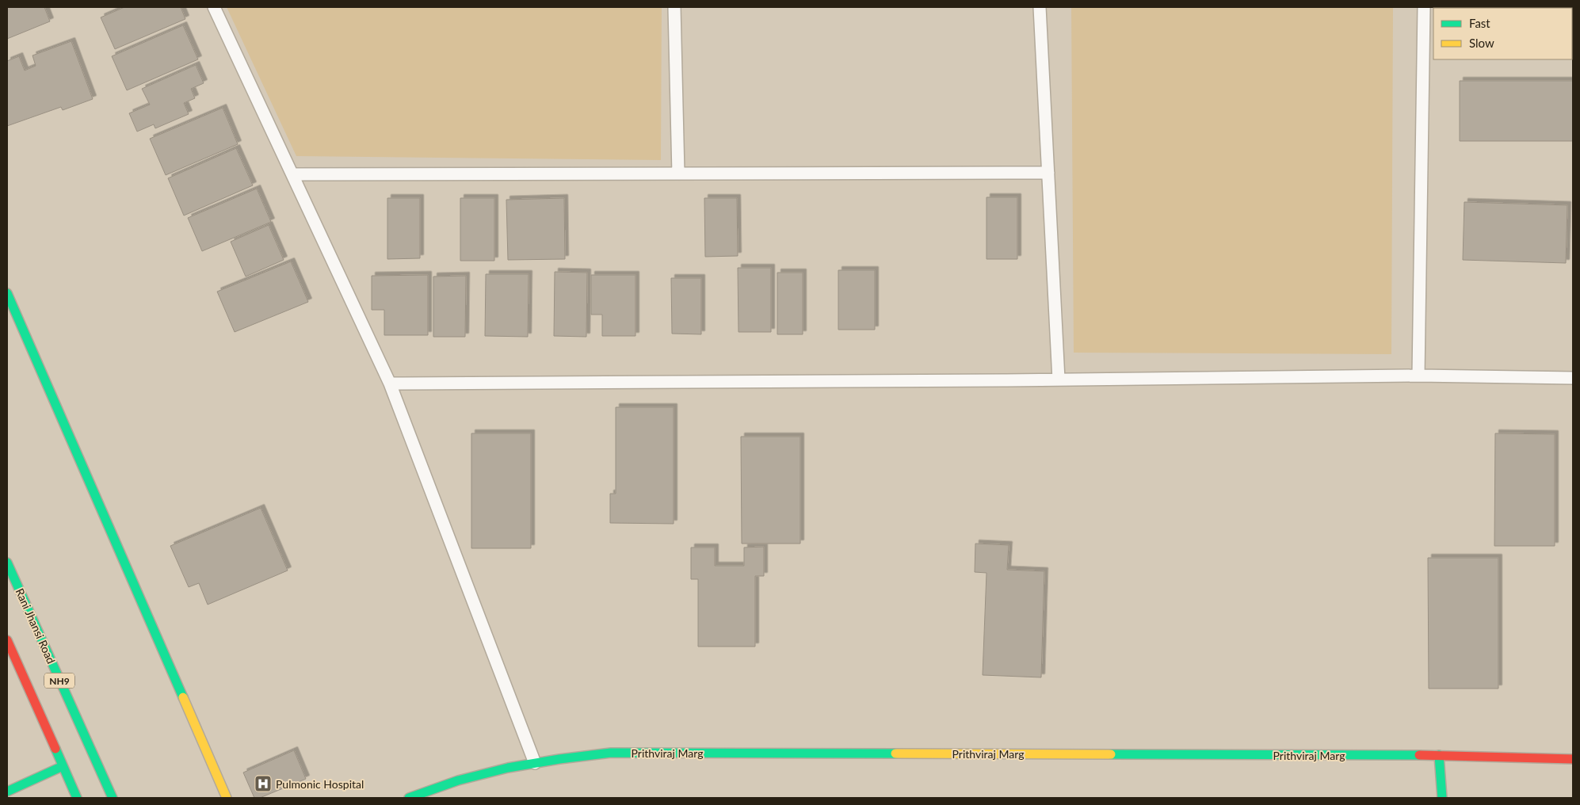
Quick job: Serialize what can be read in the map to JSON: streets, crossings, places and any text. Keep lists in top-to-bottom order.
{
  "streets": {
    "main road": ["Rani Jhansi Road", "NH9", "Prithviraj Marg"]
  },
  "places": {
    "hospital": ["Pulmonic Hospital"]
  },
  "legend": ["Fast", "Slow"]
}
